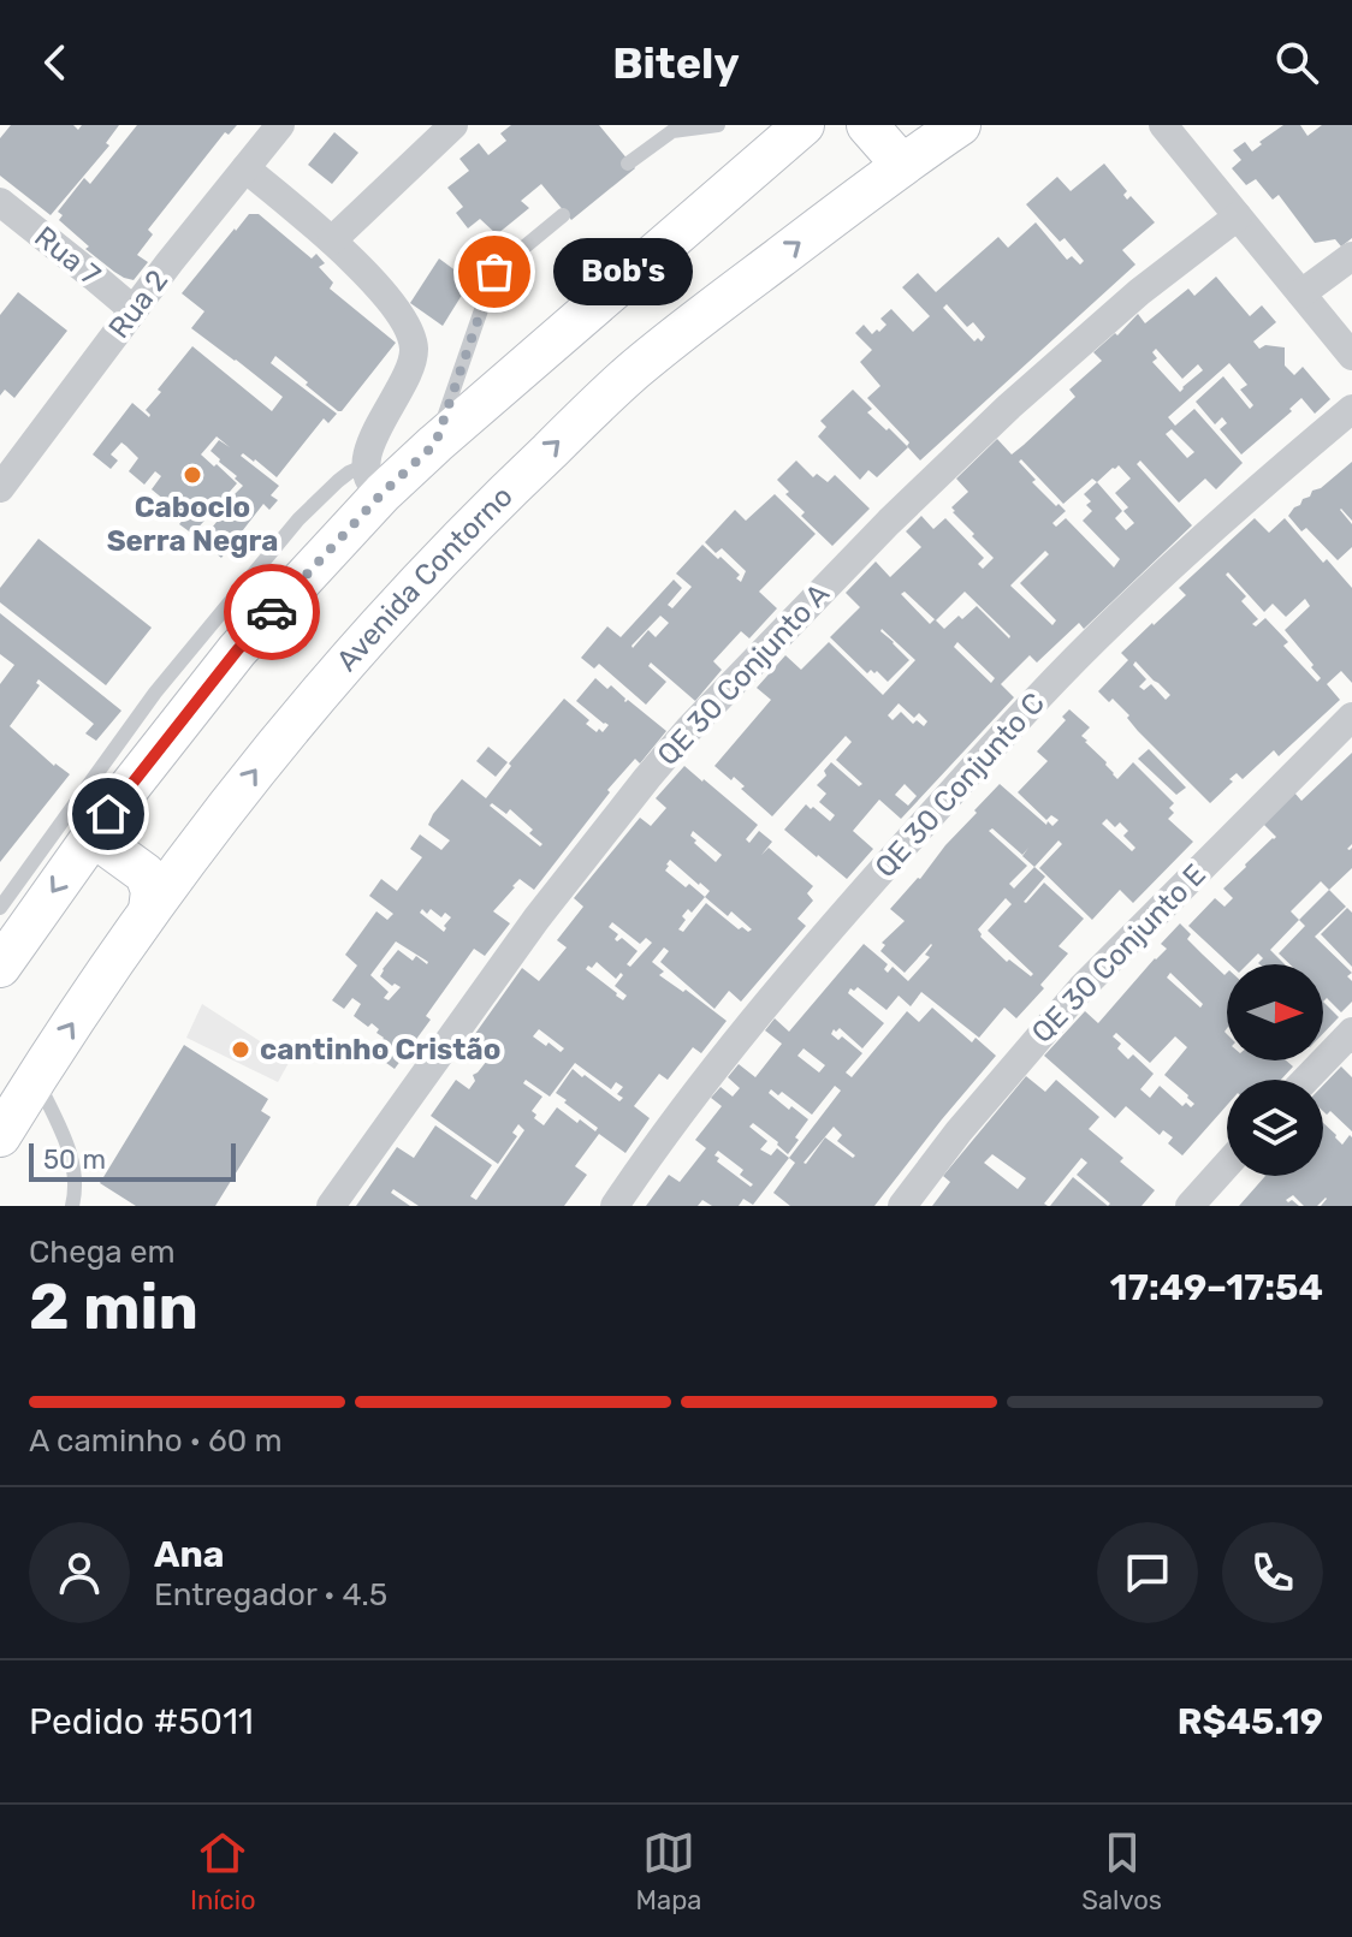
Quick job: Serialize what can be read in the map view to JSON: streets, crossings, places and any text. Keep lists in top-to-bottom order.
{
  "streets": {
    "main road": ["Avenida Contorno"],
    "street": [
      "Rua 7",
      "Rua 2",
      "QE 30 Conjunto A",
      "QE 30 Conjunto C",
      "QE 30 Conjunto E"
    ]
  },
  "crossings": [
    ["Rua 7", "Rua 2"]
  ],
  "places": ["Bob's", "Caboclo Serra Negra", "cantinho Cristão"],
  "scale_bar": "50 m",
  "north": "right",
  "page": {
    "header": "Bitely",
    "bubble": "Bob's",
    "scale": "50 m",
    "heading": ["2 min", "Chega em", "17:49–17:54"],
    "panel": [
      "Ana",
      "Entregador · 4.5",
      "Pedido #5011",
      "R$45.19"
    ],
    "bar": "A caminho · 60 m",
    "tabs": ["Início", "Mapa", "Salvos"]
  }
}
